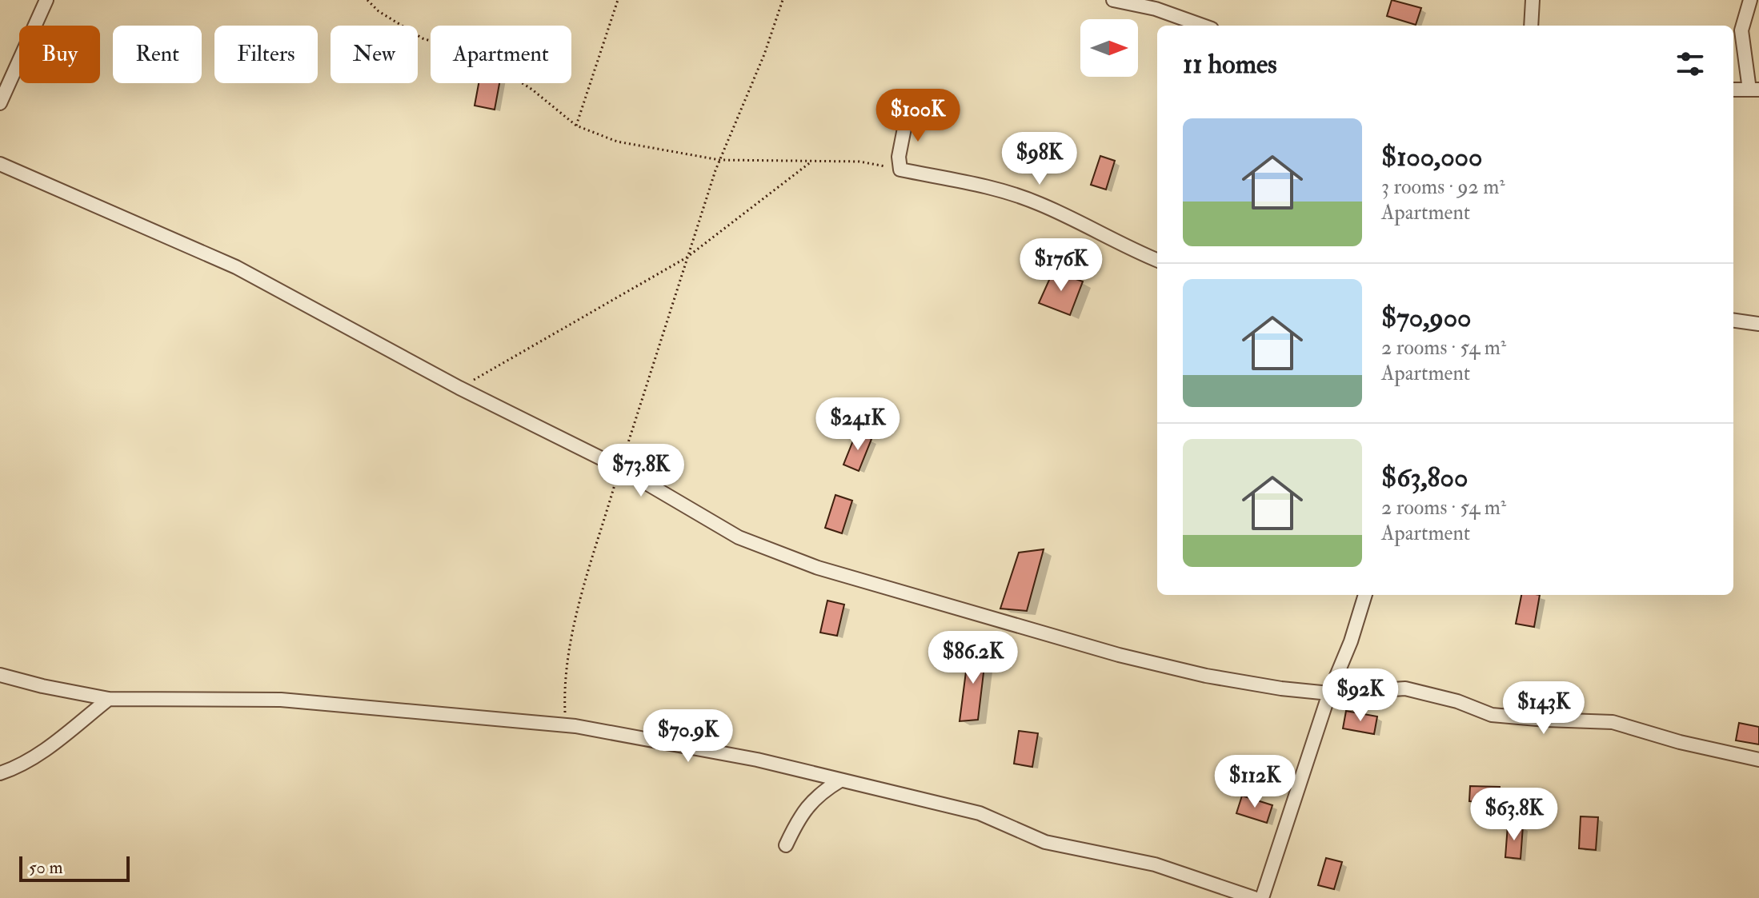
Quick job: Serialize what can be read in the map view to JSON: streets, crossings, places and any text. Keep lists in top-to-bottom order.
{
  "scale_bar": "50 m",
  "north": "right",
  "page": {
    "chip": [
      "Buy",
      "Rent",
      "Filters",
      "New",
      "Apartment"
    ],
    "heading": "11 homes",
    "price": [
      "$100K",
      "$98K",
      "$176K",
      "$241K",
      "$73.8K",
      "$86.2K",
      "$92K",
      "$143K",
      "$70.9K",
      "$112K",
      "$63.8K"
    ],
    "list": [
      {
        "name": "$100,000",
        "note": "3 rooms · 92 m² · Apartment"
      },
      {
        "name": "$70,900",
        "note": "2 rooms · 54 m² · Apartment"
      },
      {
        "name": "$63,800",
        "note": "2 rooms · 54 m² · Apartment"
      }
    ],
    "scale": "50 m"
  }
}
